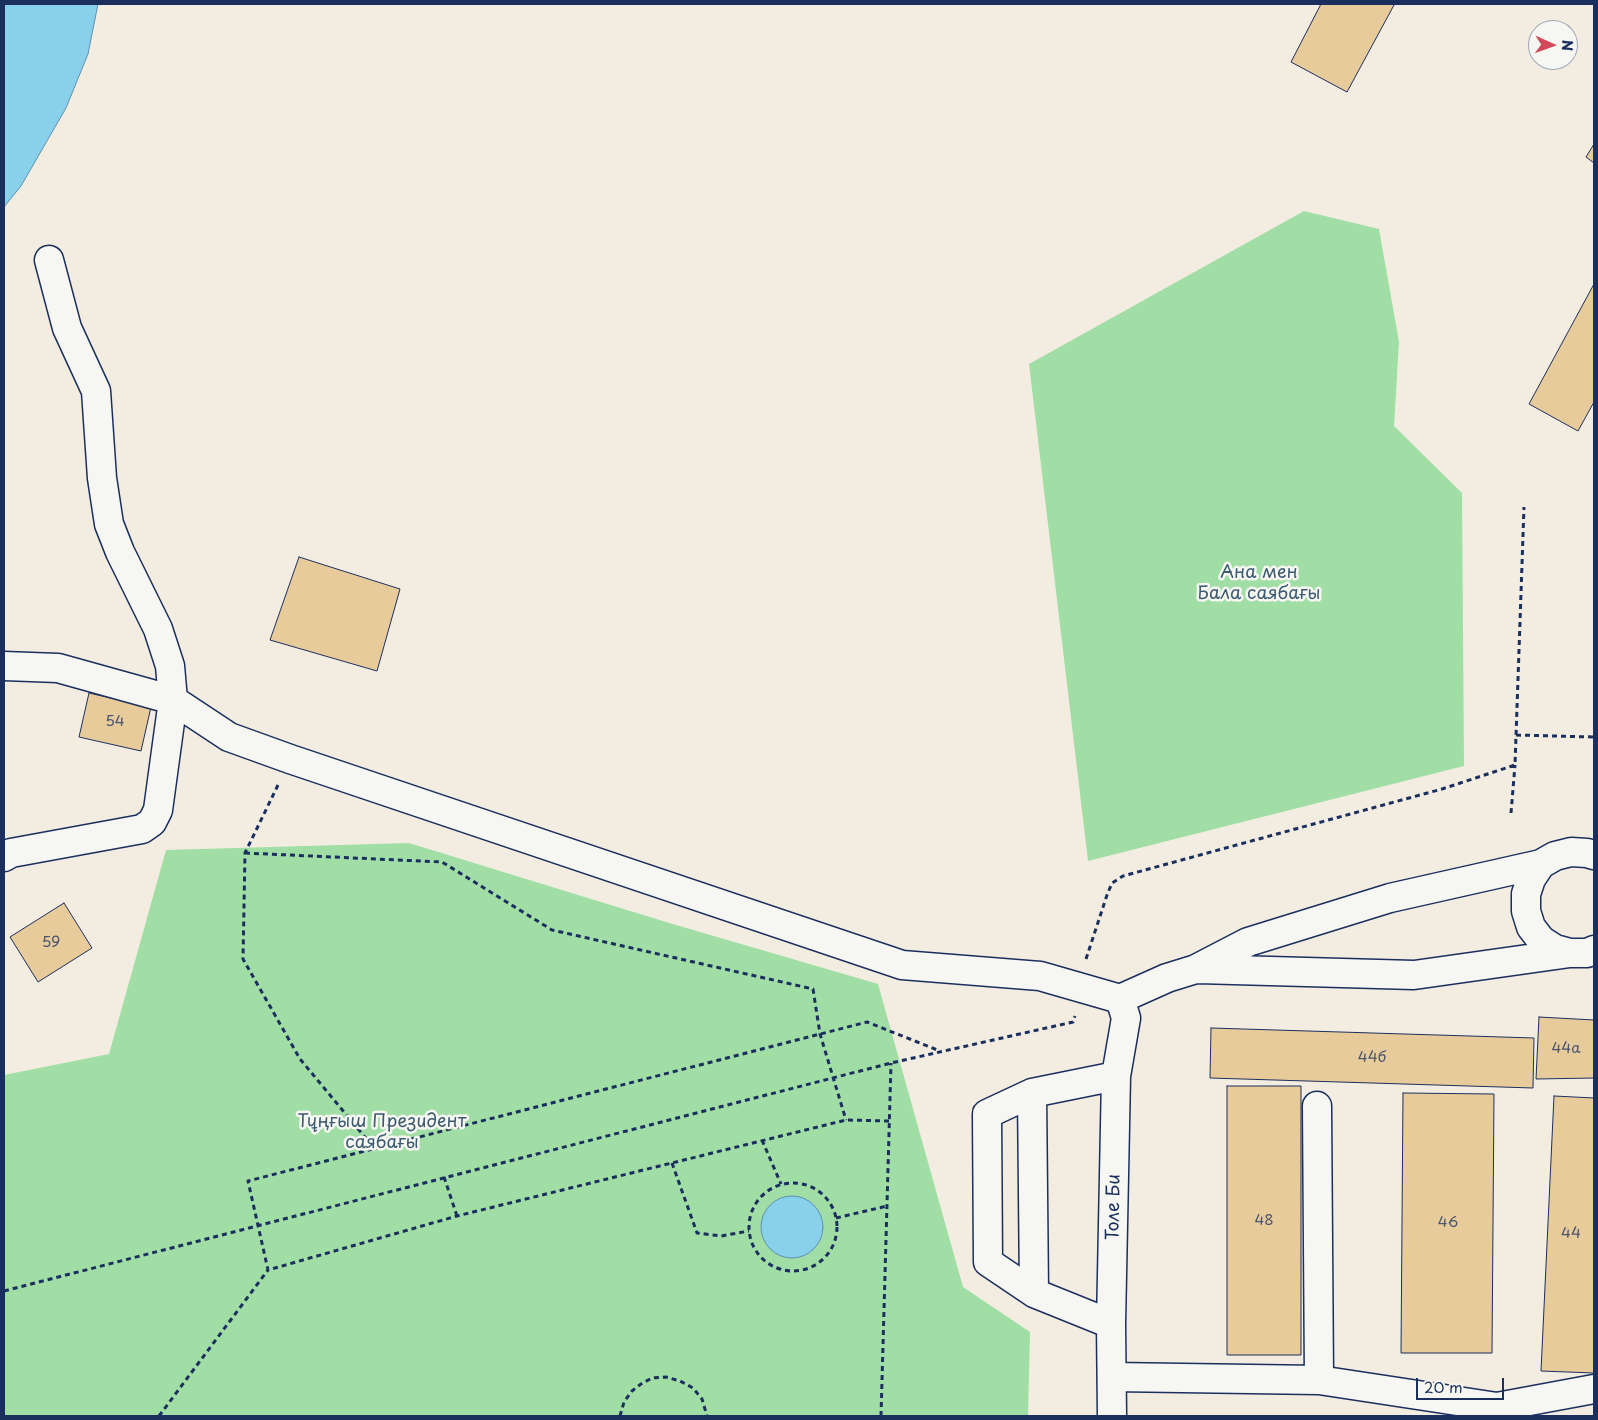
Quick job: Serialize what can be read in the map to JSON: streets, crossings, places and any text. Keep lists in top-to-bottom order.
{
  "streets": {
    "street": ["Толе Би"]
  },
  "parks": ["Ана мен Бала саябағы", "Тұңғыш Президент саябағы"],
  "house_numbers": [
    "54",
    "59",
    "44а",
    "44б",
    "48",
    "46",
    "44"
  ],
  "scale_bar": "20 m",
  "north": "right"
}
